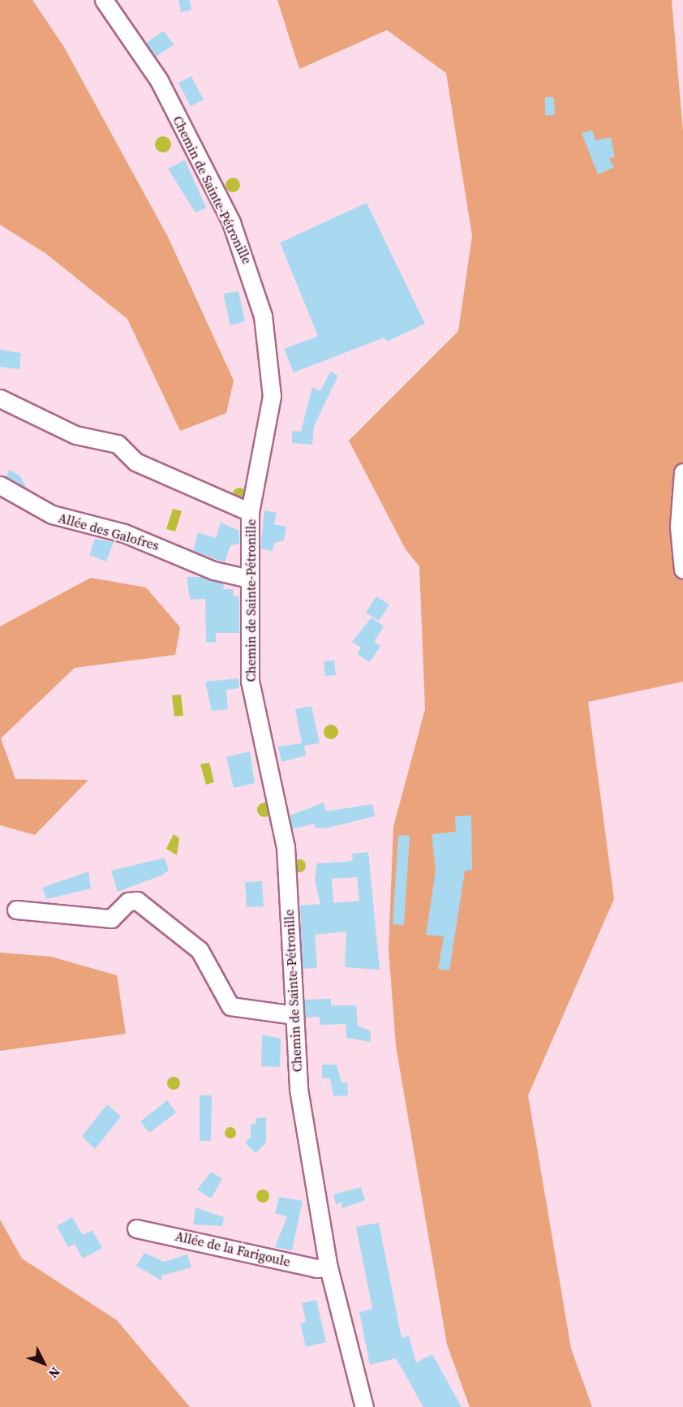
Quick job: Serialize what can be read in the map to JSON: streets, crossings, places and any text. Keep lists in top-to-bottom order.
{
  "streets": {
    "street": ["Chemin de Sainte-Pétronille", "Allée des Galofres", "Allée de la Farigoule"]
  },
  "crossings": [
    ["Chemin de Sainte-Pétronille", "Allée des Galofres"],
    ["Chemin de Sainte-Pétronille", "Allée de la Farigoule"]
  ],
  "north": "bottom right"
}
